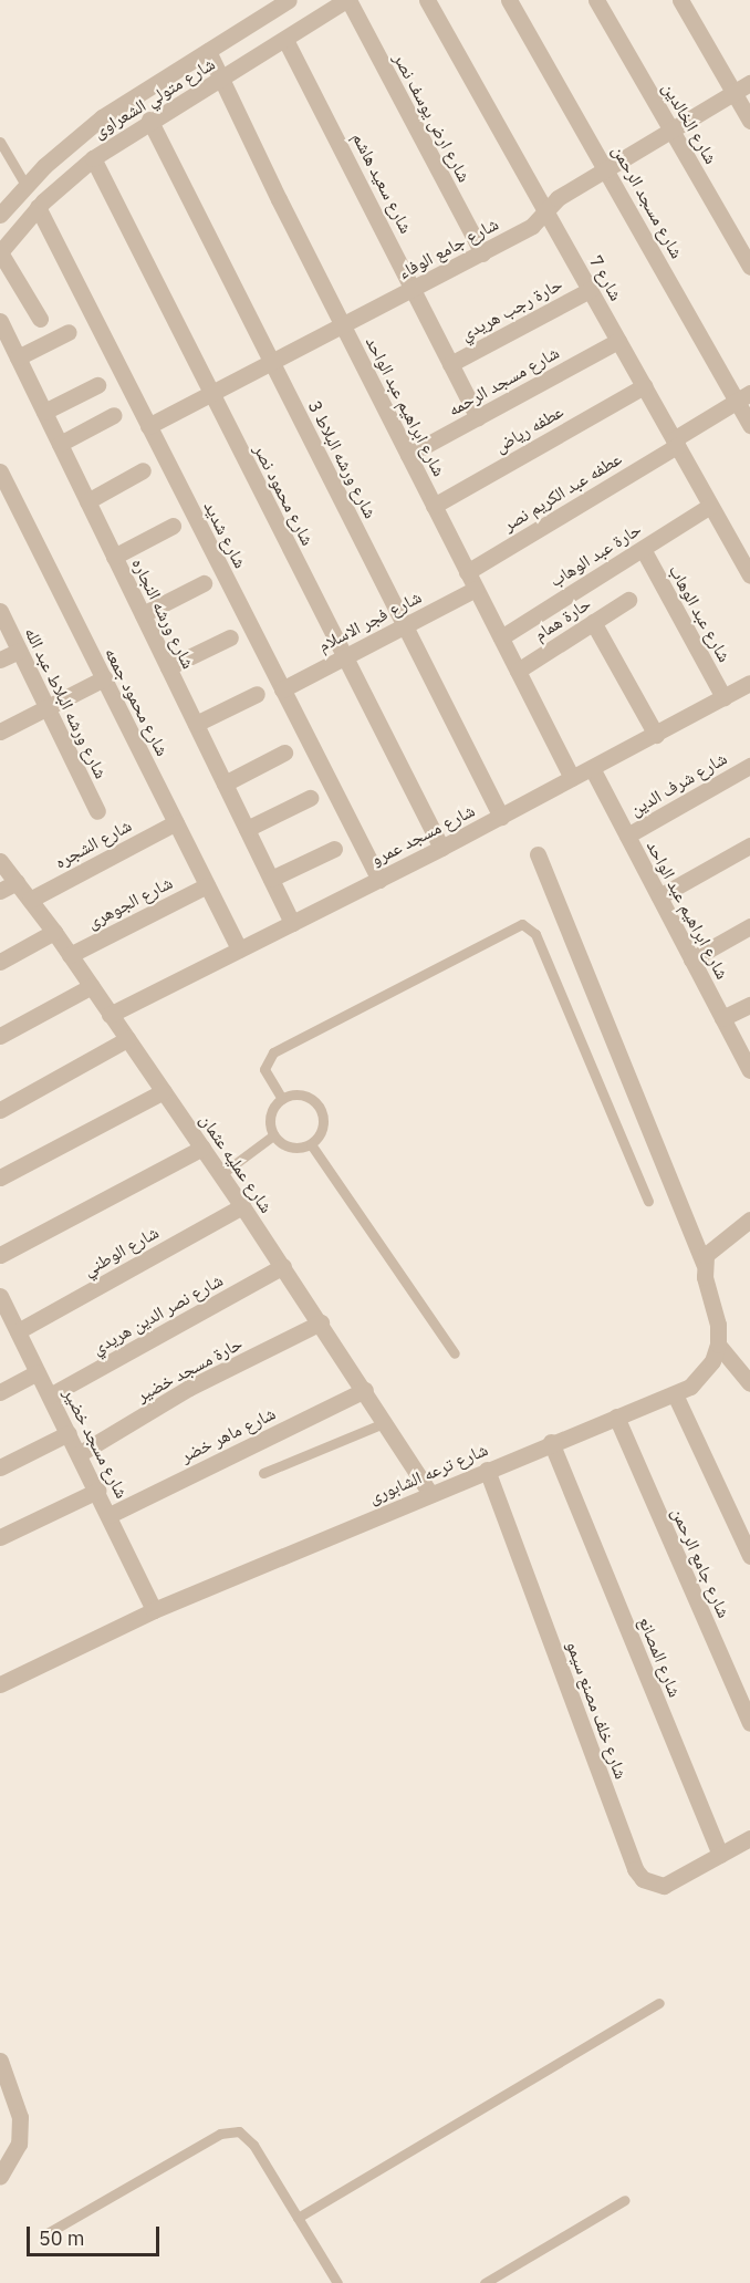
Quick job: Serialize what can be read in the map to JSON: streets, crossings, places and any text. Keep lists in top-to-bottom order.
{
  "streets": {
    "street": [
      "شارع متولي الشعراوى",
      "شارع ارض يوسف نصر",
      "شارع الخالدين",
      "شارع سعيد هاشم",
      "شارع مسجد الرحمن",
      "شارع جامع الوفاء",
      "شارع 7",
      "حارة رجب هريدي",
      "شارع مسجد الرحمه",
      "شارع ابراهيم عبد الواحد",
      "عطفه رياض",
      "شارع ورشه البلاط 3",
      "عطفه عبد الكريم نصر",
      "شارع محمود نصر",
      "شارع شديد",
      "حارة عبد الوهاب",
      "شارع ورشه النجاره",
      "شارع عبد الوهاب",
      "حارة همام",
      "شارع فجر الاسلام",
      "شارع محمود جمعه",
      "شارع ورشه البلاط عبد الله",
      "شارع شرف الدين",
      "شارع مسجد عمرو",
      "شارع الشجره",
      "شارع الجوهرى",
      "شارع عمليه عثمان",
      "شارع الوطني",
      "شارع نصر الدين هريدي",
      "حارة مسجد خضير",
      "شارع ماهر خضر",
      "شارع مسجد خضير",
      "شارع ترعه الشابورى",
      "شارع جامع الرحمن",
      "شارع المصانع",
      "شارع خلف مصنع سيمو"
    ]
  },
  "crossings": [
    ["شارع متولي الشعراوى", "شارع ارض يوسف نصر"],
    ["شارع متولي الشعراوى", "شارع سعيد هاشم"],
    ["شارع متولي الشعراوى", "شارع ابراهيم عبد الواحد"],
    ["شارع متولي الشعراوى", "شارع ورشه البلاط 3"],
    ["شارع متولي الشعراوى", "شارع محمود نصر"],
    ["شارع متولي الشعراوى", "شارع شديد"],
    ["شارع ارض يوسف نصر", "شارع جامع الوفاء"],
    ["شارع الخالدين", "شارع جامع الوفاء"],
    ["شارع سعيد هاشم", "شارع جامع الوفاء"],
    ["شارع سعيد هاشم", "حارة رجب هريدي"],
    ["شارع سعيد هاشم", "شارع مسجد الرحمه"],
    ["شارع مسجد الرحمن", "شارع جامع الوفاء"],
    ["شارع مسجد الرحمن", "عطفه عبد الكريم نصر"],
    ["شارع جامع الوفاء", "شارع 7"],
    ["شارع جامع الوفاء", "شارع ابراهيم عبد الواحد"],
    ["شارع جامع الوفاء", "شارع ورشه البلاط 3"],
    ["شارع جامع الوفاء", "شارع محمود نصر"],
    ["شارع جامع الوفاء", "شارع شديد"],
    ["شارع 7", "حارة رجب هريدي"],
    ["شارع 7", "شارع مسجد الرحمه"],
    ["شارع 7", "عطفه رياض"],
    ["شارع 7", "عطفه عبد الكريم نصر"],
    ["شارع 7", "حارة عبد الوهاب"],
    ["شارع مسجد الرحمه", "شارع ابراهيم عبد الواحد"],
    ["شارع ابراهيم عبد الواحد", "عطفه رياض"],
    ["شارع ابراهيم عبد الواحد", "عطفه عبد الكريم نصر"],
    ["شارع ابراهيم عبد الواحد", "حارة عبد الوهاب"],
    ["شارع ابراهيم عبد الواحد", "حارة همام"],
    ["شارع ابراهيم عبد الواحد", "شارع فجر الاسلام"],
    ["شارع ابراهيم عبد الواحد", "شارع شرف الدين"],
    ["شارع ابراهيم عبد الواحد", "شارع مسجد عمرو"],
    ["شارع ورشه البلاط 3", "شارع فجر الاسلام"],
    ["شارع ورشه البلاط 3", "شارع مسجد عمرو"],
    ["شارع محمود نصر", "شارع فجر الاسلام"],
    ["شارع محمود نصر", "شارع مسجد عمرو"],
    ["شارع شديد", "شارع فجر الاسلام"],
    ["شارع شديد", "شارع مسجد عمرو"],
    ["حارة عبد الوهاب", "شارع عبد الوهاب"],
    ["شارع ورشه النجاره", "شارع مسجد عمرو"],
    ["شارع عبد الوهاب", "شارع مسجد عمرو"],
    ["شارع محمود جمعه", "شارع مسجد عمرو"],
    ["شارع محمود جمعه", "شارع الشجره"],
    ["شارع محمود جمعه", "شارع الجوهرى"],
    ["شارع مسجد عمرو", "شارع عمليه عثمان"],
    ["شارع الشجره", "شارع عمليه عثمان"],
    ["شارع الجوهرى", "شارع عمليه عثمان"],
    ["شارع عمليه عثمان", "شارع الوطني"],
    ["شارع عمليه عثمان", "شارع نصر الدين هريدي"],
    ["شارع عمليه عثمان", "حارة مسجد خضير"],
    ["شارع عمليه عثمان", "شارع ماهر خضر"],
    ["شارع عمليه عثمان", "شارع ترعه الشابورى"],
    ["شارع الوطني", "شارع مسجد خضير"],
    ["شارع نصر الدين هريدي", "شارع مسجد خضير"],
    ["حارة مسجد خضير", "شارع مسجد خضير"],
    ["شارع ماهر خضر", "شارع مسجد خضير"],
    ["شارع مسجد خضير", "شارع ترعه الشابورى"],
    ["شارع ترعه الشابورى", "شارع جامع الرحمن"],
    ["شارع ترعه الشابورى", "شارع المصانع"],
    ["شارع ترعه الشابورى", "شارع خلف مصنع سيمو"],
    ["شارع المصانع", "شارع خلف مصنع سيمو"]
  ],
  "scale_bar": "50 m"
}
